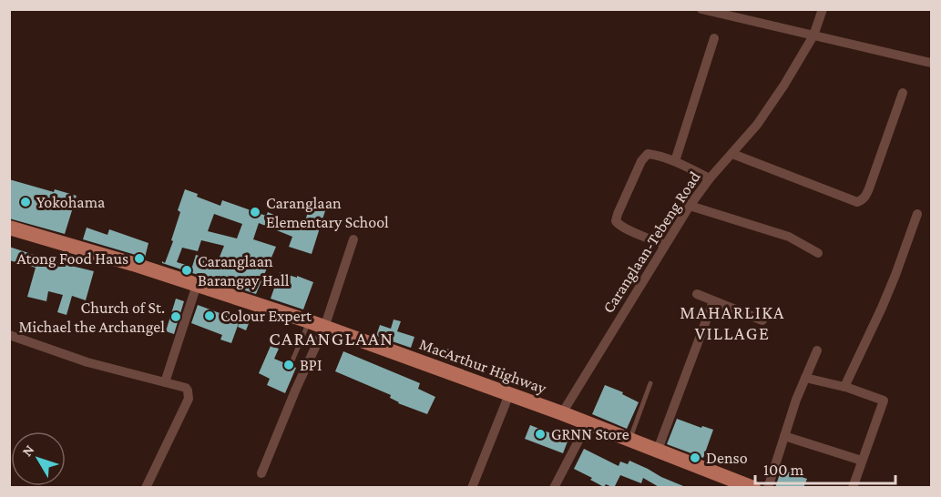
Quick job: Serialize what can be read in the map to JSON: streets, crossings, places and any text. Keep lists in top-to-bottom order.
{
  "streets": {
    "main road": ["MacArthur Highway"],
    "street": ["Caranglaan-Tebeng Road"]
  },
  "crossings": [
    ["Caranglaan-Tebeng Road", "MacArthur Highway"]
  ],
  "districts": ["MAHARLIKA VILLAGE", "CARANGLAAN"],
  "places": [
    "Yokohama",
    "Caranglaan Elementary School",
    "Atong Food Haus",
    "Caranglaan Barangay Hall",
    "Colour Expert",
    "Church of St. Michael the Archangel",
    "BPI",
    "GRNN Store",
    "Denso"
  ],
  "scale_bar": "100 m",
  "north": "top left"
}
